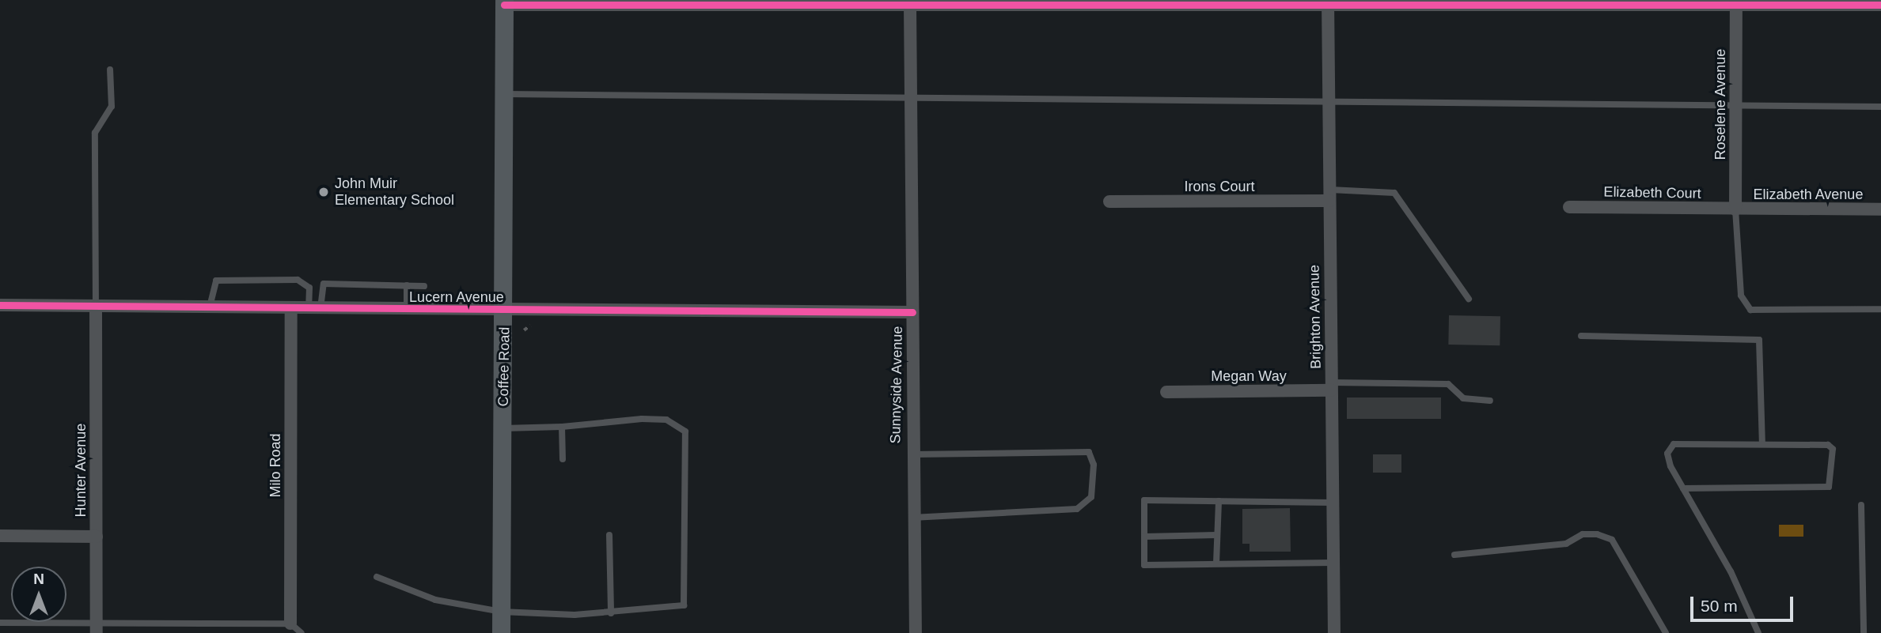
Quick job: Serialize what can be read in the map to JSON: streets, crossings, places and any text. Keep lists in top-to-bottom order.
{
  "streets": {
    "main road": ["Coffee Road"],
    "street": [
      "Roselene Avenue",
      "Irons Court",
      "Elizabeth Court",
      "Elizabeth Avenue",
      "Lucern Avenue",
      "Brighton Avenue",
      "Megan Way",
      "Sunnyside Avenue",
      "Milo Road",
      "Hunter Avenue"
    ]
  },
  "crossings": [
    ["Roselene Avenue", "Elizabeth Court"],
    ["Roselene Avenue", "Elizabeth Avenue"],
    ["Irons Court", "Brighton Avenue"],
    ["Elizabeth Court", "Elizabeth Avenue"],
    ["Lucern Avenue", "Coffee Road"],
    ["Lucern Avenue", "Sunnyside Avenue"],
    ["Lucern Avenue", "Milo Road"],
    ["Lucern Avenue", "Hunter Avenue"],
    ["Brighton Avenue", "Megan Way"]
  ],
  "places": ["John Muir Elementary School"],
  "scale_bar": "50 m",
  "north": "top"
}
